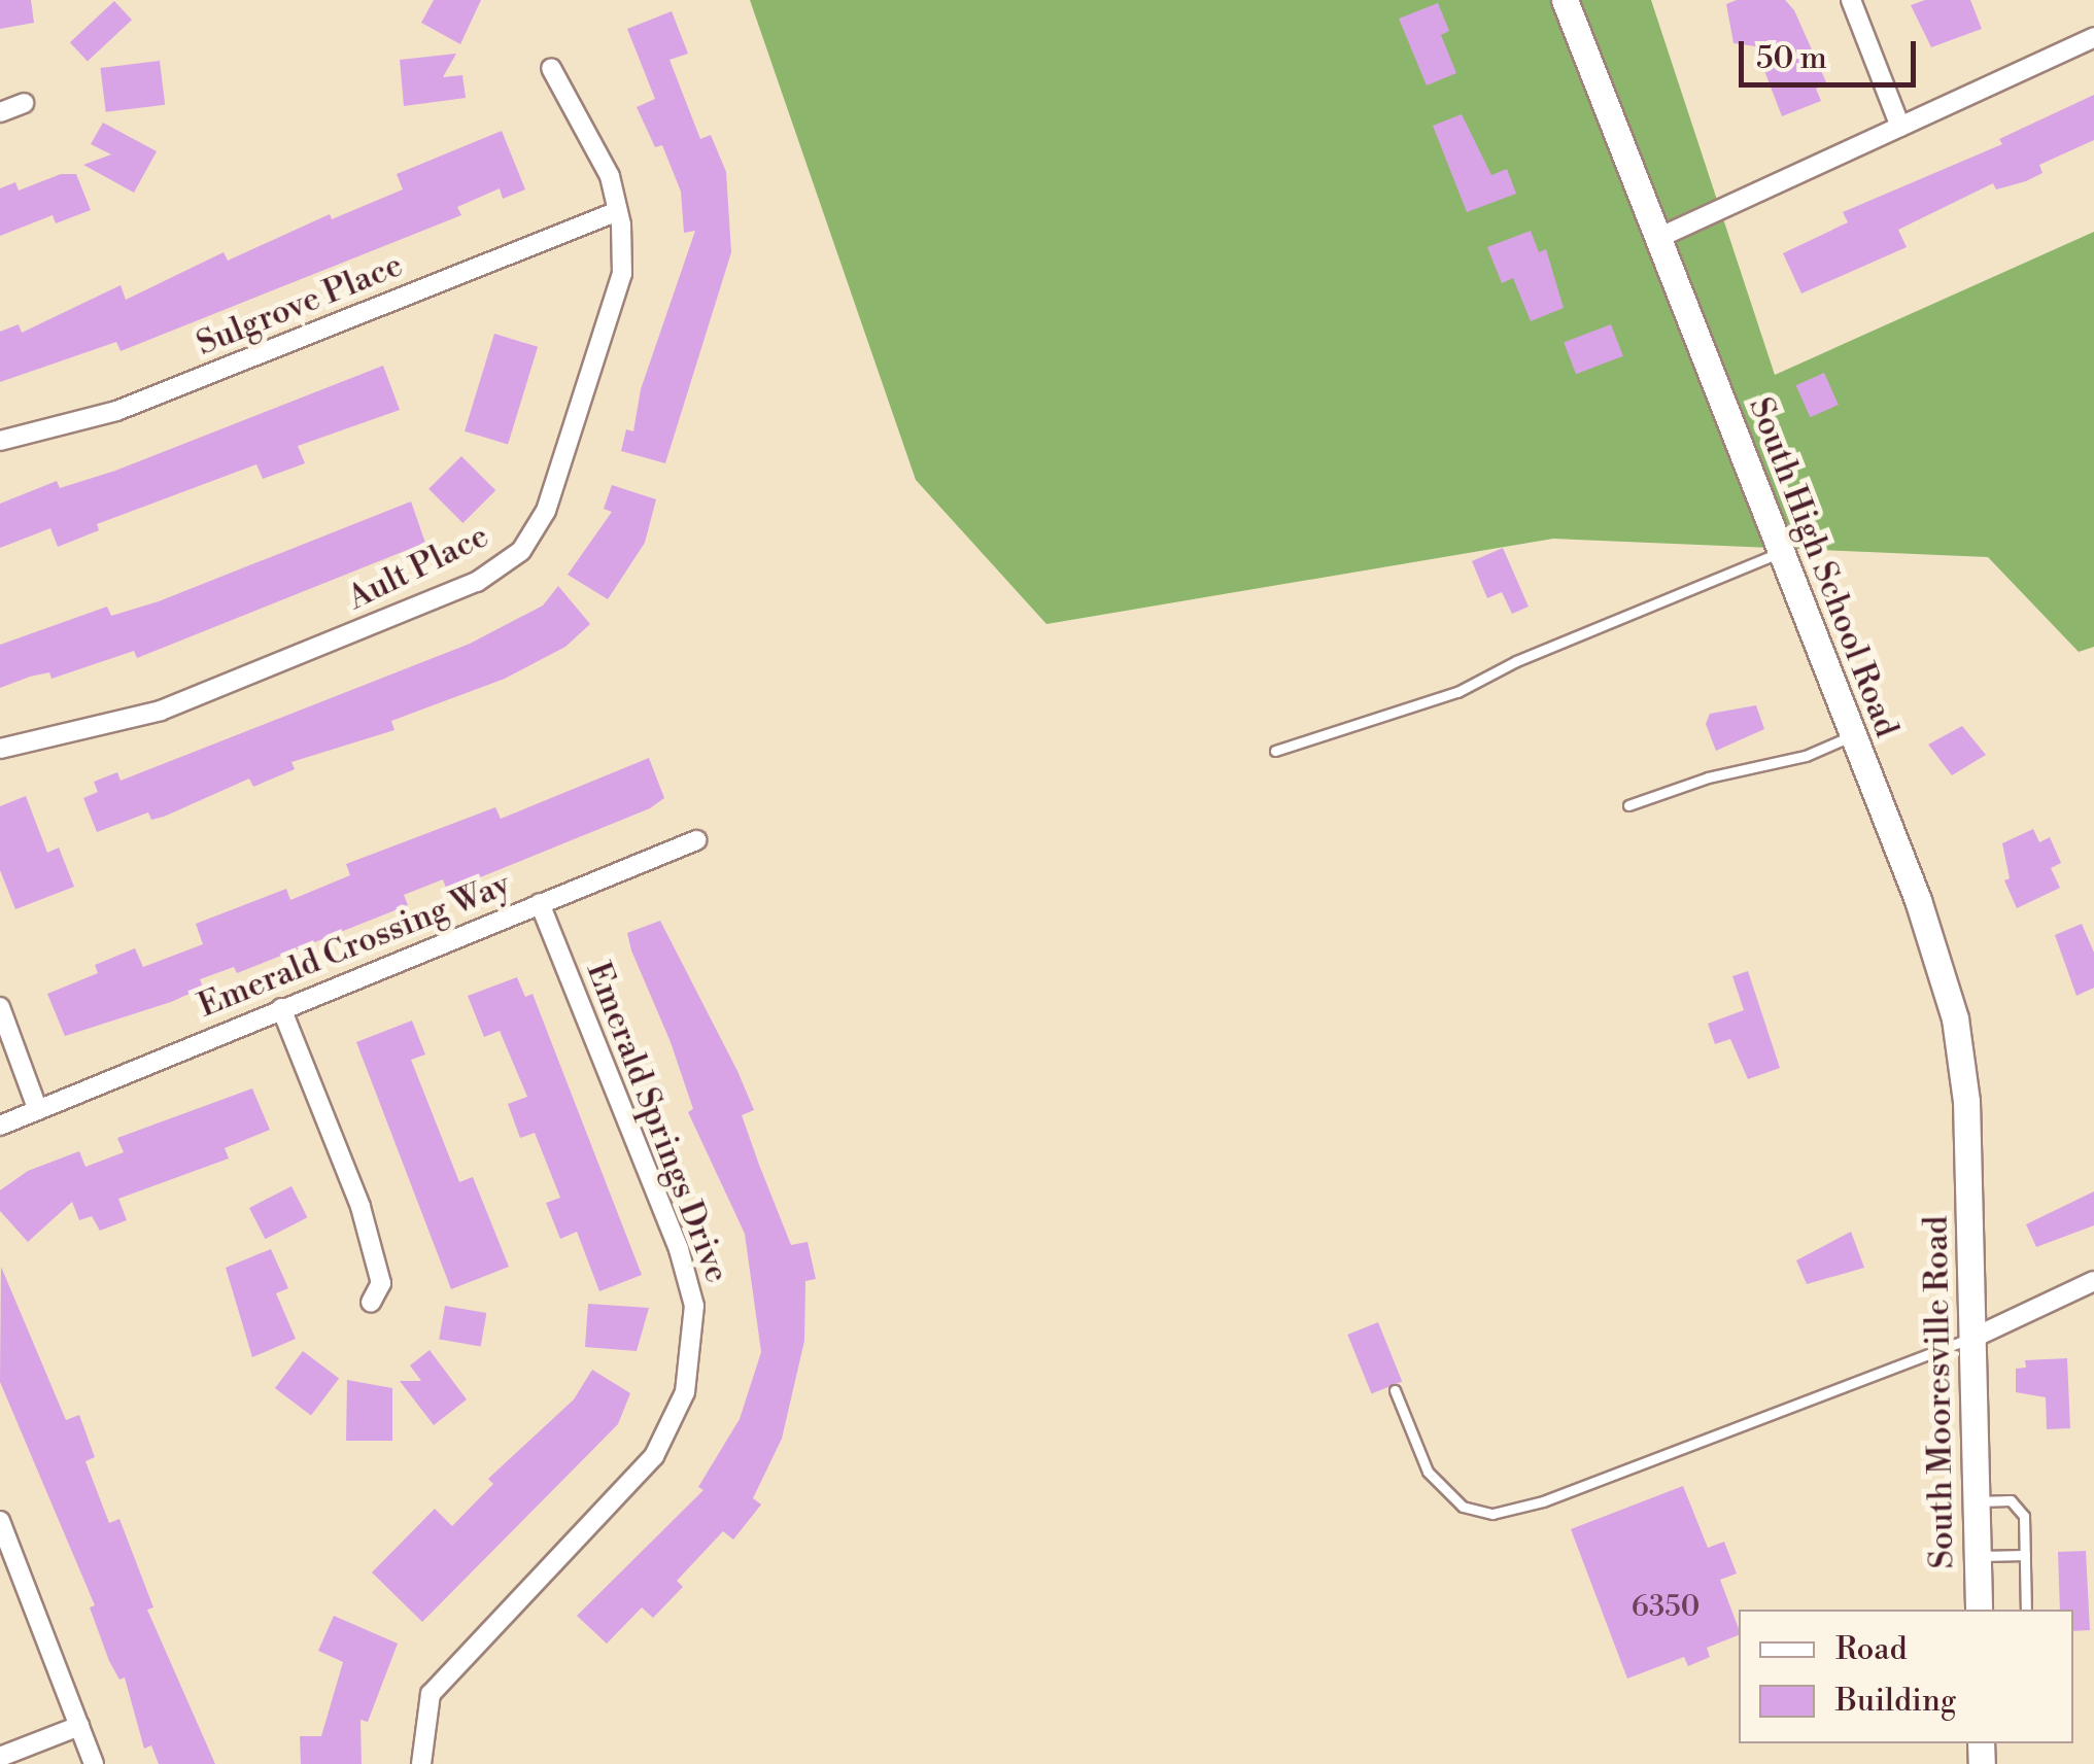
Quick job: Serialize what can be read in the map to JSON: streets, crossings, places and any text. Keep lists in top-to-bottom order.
{
  "streets": {
    "main road": ["South High School Road", "South Mooresville Road"],
    "street": [
      "Sulgrove Place",
      "Ault Place",
      "Emerald Crossing Way",
      "Emerald Springs Drive"
    ]
  },
  "crossings": [
    ["Sulgrove Place", "Ault Place"],
    ["South High School Road", "South Mooresville Road"],
    ["Emerald Crossing Way", "Emerald Springs Drive"]
  ],
  "house_numbers": ["6350"],
  "legend": ["Road", "Building"],
  "scale_bar": "50 m"
}
